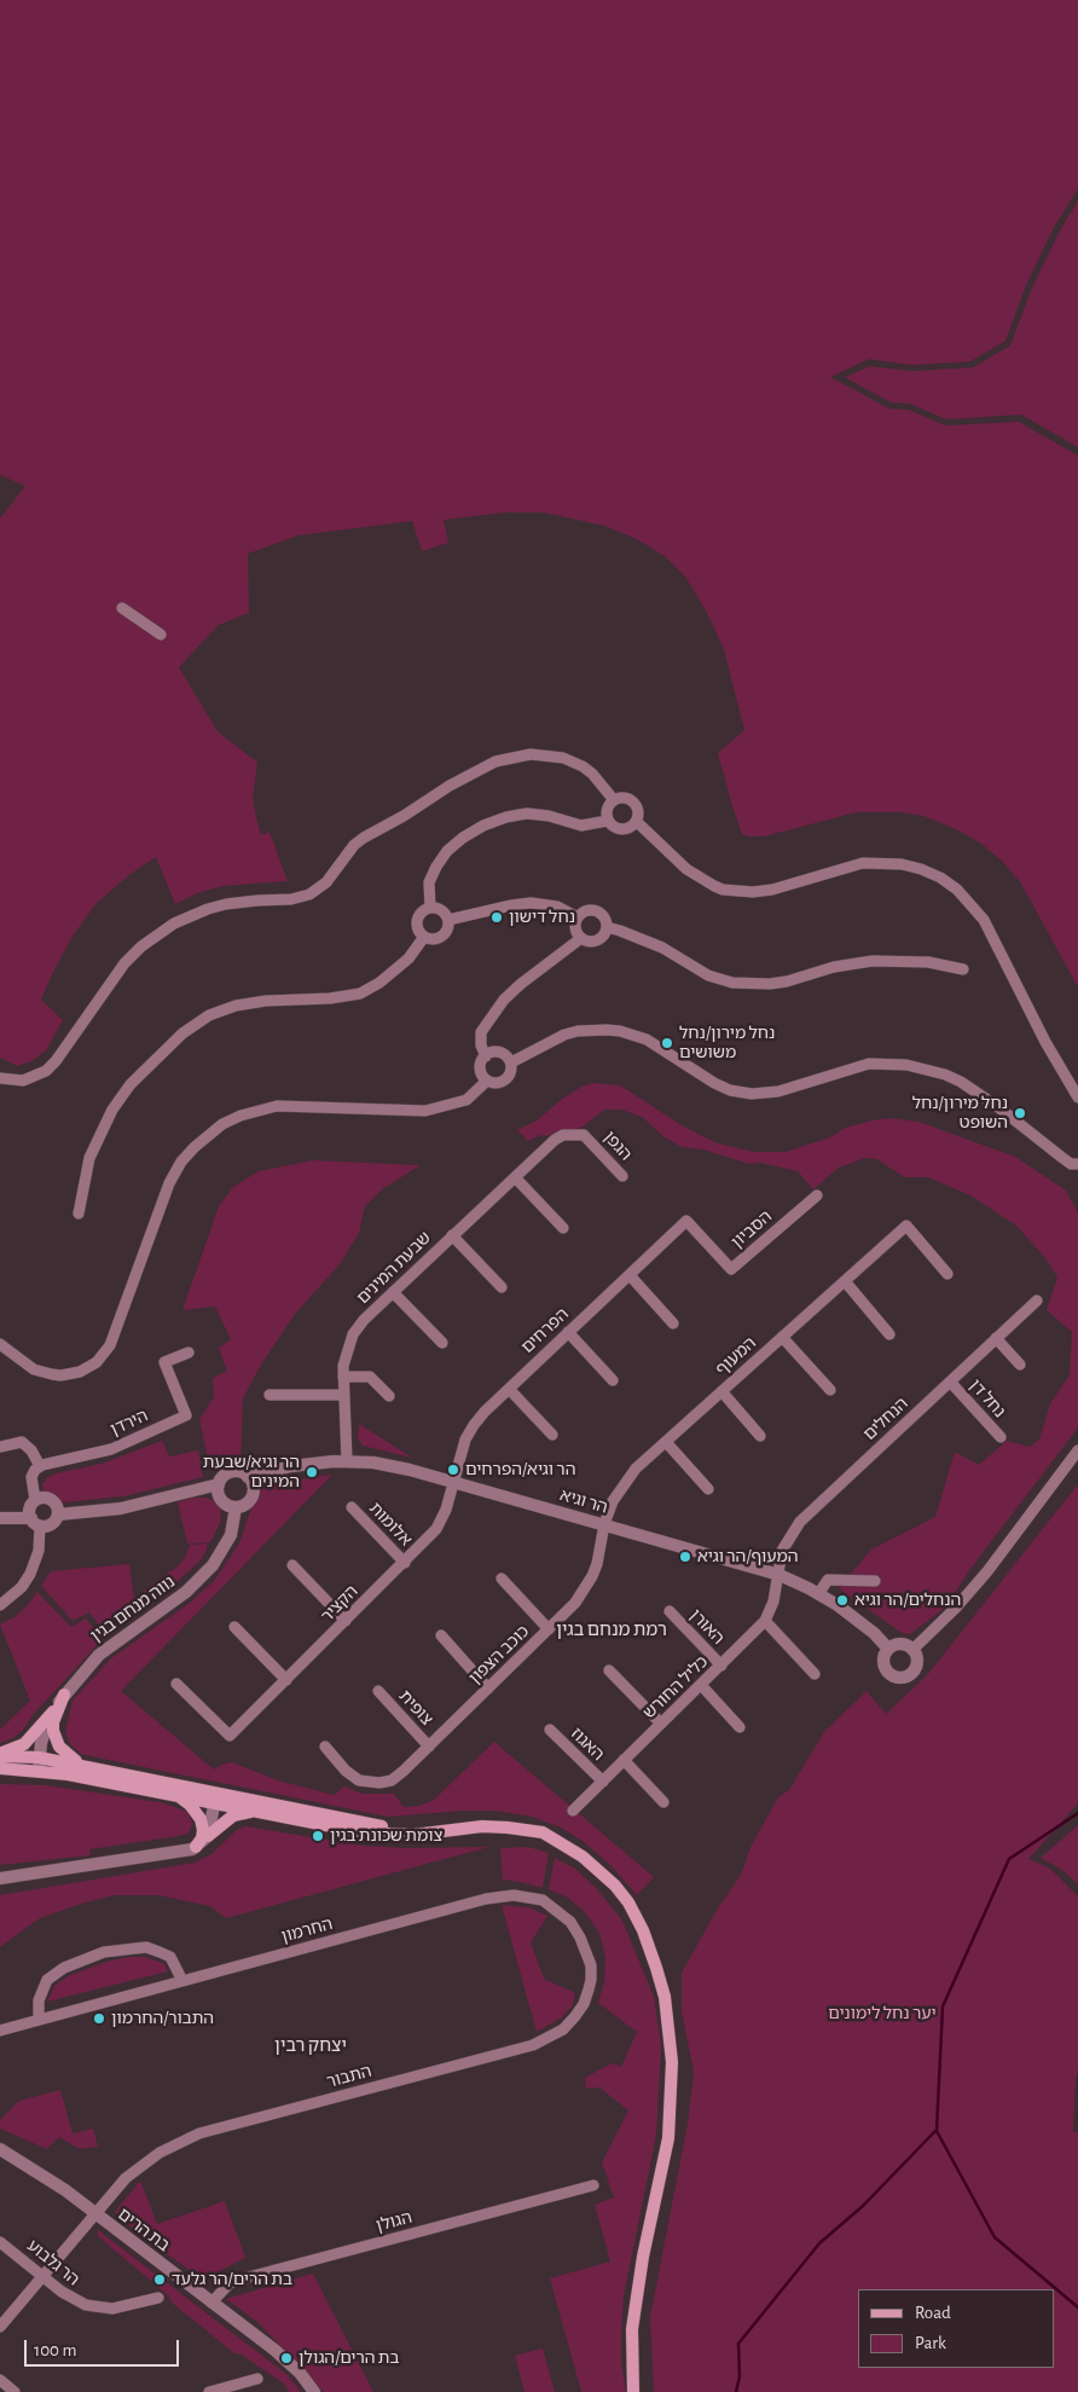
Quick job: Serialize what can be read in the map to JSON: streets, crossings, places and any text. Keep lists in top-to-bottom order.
{
  "streets": {
    "street": [
      "הגפן",
      "הסביון",
      "שבעת המינים",
      "הפרחים",
      "המעוף",
      "נחל דן",
      "הנחלים",
      "הירדן",
      "הר וגיא",
      "אלומות",
      "הקציר",
      "נווה מנחם בגין",
      "האורן",
      "כוכב הצפון",
      "כליל החורש",
      "צופית",
      "האגוז",
      "החרמון",
      "התבור",
      "הגולן",
      "בת הרים",
      "הר גלבוע"
    ]
  },
  "crossings": [
    ["הגפן", "שבעת המינים"],
    ["הסביון", "הפרחים"],
    ["שבעת המינים", "הר וגיא"],
    ["הפרחים", "הר וגיא"],
    ["הפרחים", "הקציר"],
    ["המעוף", "הר וגיא"],
    ["המעוף", "כוכב הצפון"],
    ["נחל דן", "הנחלים"],
    ["הנחלים", "הר וגיא"],
    ["הנחלים", "כליל החורש"],
    ["הר וגיא", "הקציר"],
    ["הר וגיא", "נווה מנחם בגין"],
    ["הר וגיא", "כוכב הצפון"],
    ["הר וגיא", "כליל החורש"],
    ["אלומות", "הקציר"],
    ["האורן", "כליל החורש"],
    ["כוכב הצפון", "צופית"],
    ["כליל החורש", "האגוז"],
    ["החרמון", "התבור"],
    ["התבור", "בת הרים"],
    ["התבור", "הר גלבוע"],
    ["הגולן", "בת הרים"]
  ],
  "districts": ["רמת מנחם בגין", "יצחק רבין"],
  "parks": ["יער נחל לימונים"],
  "places": [
    "נחל דישון",
    "נחל מירון/נחל משושים",
    "נחל מירון/נחל השופט",
    "הר וגיא/הפרחים",
    "הר וגיא/שבעת המינים",
    "המעוף/הר וגיא",
    "הנחלים/הר וגיא",
    "צומת שכונת בגין",
    "התבור/החרמון",
    "בת הרים/הר גלעד",
    "בת הרים/הגולן"
  ],
  "legend": ["Road", "Park"],
  "scale_bar": "100 m"
}
